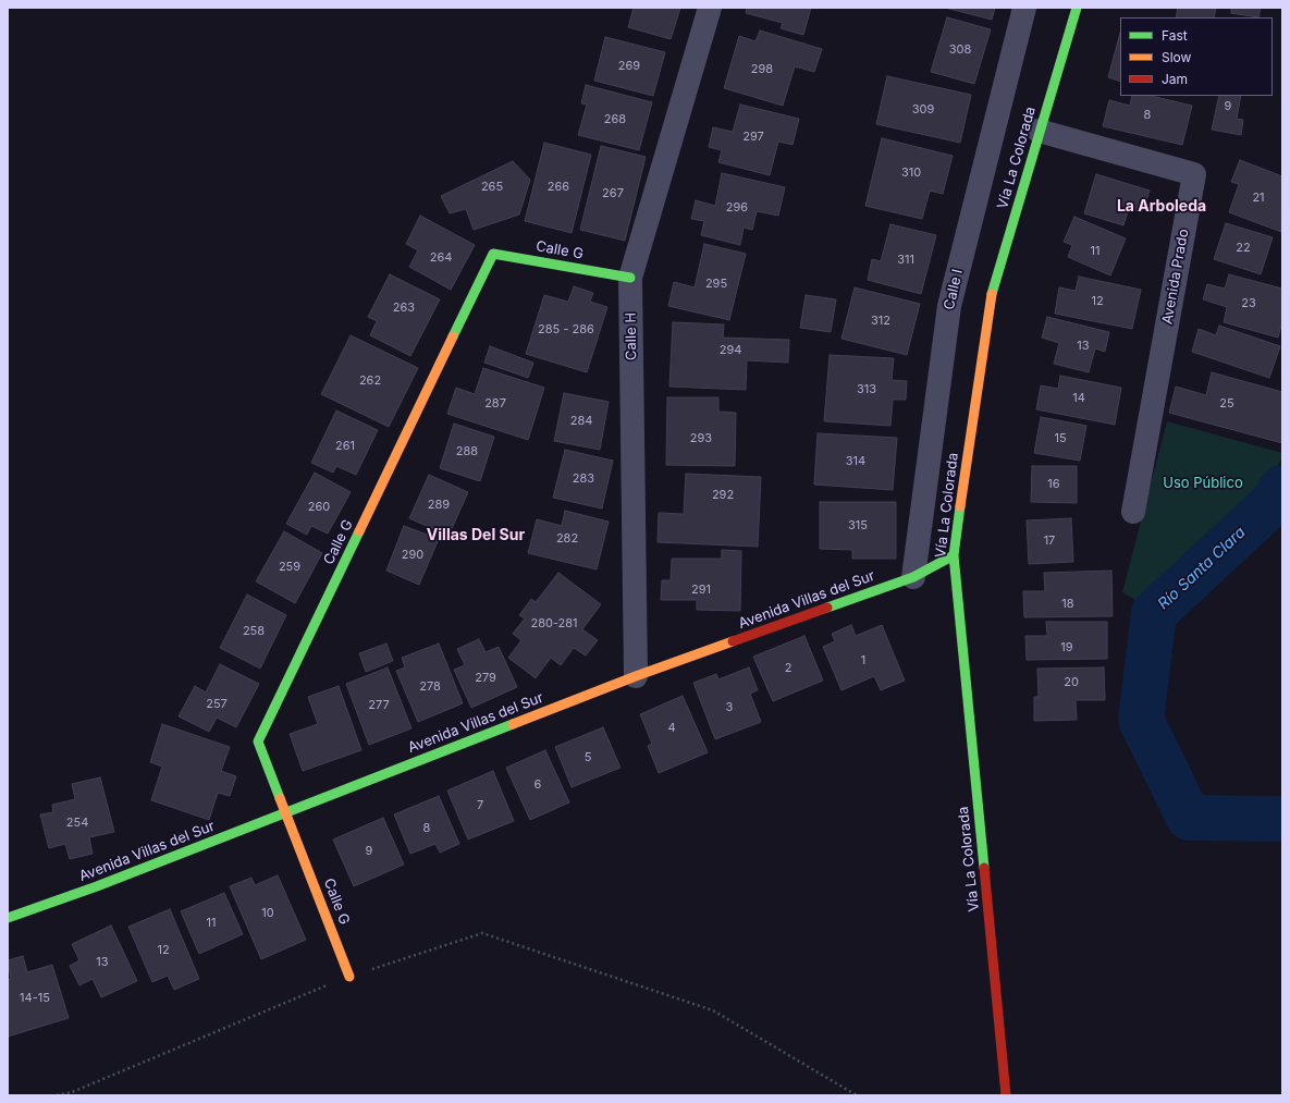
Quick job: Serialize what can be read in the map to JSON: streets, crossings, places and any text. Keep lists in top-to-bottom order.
{
  "streets": {
    "street": [
      "Vía La Colorada",
      "Calle G",
      "Avenida Prado",
      "Calle I",
      "Calle H",
      "Avenida Villas del Sur"
    ]
  },
  "crossings": [
    ["Vía La Colorada", "Avenida Prado"],
    ["Vía La Colorada", "Avenida Villas del Sur"],
    ["Calle G", "Calle H"],
    ["Calle G", "Avenida Villas del Sur"],
    ["Calle I", "Avenida Villas del Sur"],
    ["Calle H", "Avenida Villas del Sur"]
  ],
  "districts": ["La Arboleda", "Villas Del Sur"],
  "water": ["Río Santa Clara"],
  "parks": ["Uso Público"],
  "house_numbers": [
    "308",
    "269",
    "298",
    "9",
    "309",
    "8",
    "268",
    "297",
    "310",
    "265",
    "266",
    "267",
    "21",
    "296",
    "22",
    "11",
    "264",
    "311",
    "295",
    "12",
    "23",
    "263",
    "312",
    "285 - 286",
    "13",
    "294",
    "262",
    "313",
    "14",
    "287",
    "25",
    "284",
    "293",
    "15",
    "261",
    "288",
    "314",
    "283",
    "16",
    "292",
    "289",
    "260",
    "315",
    "282",
    "17",
    "290",
    "259",
    "291",
    "18",
    "280-281",
    "258",
    "19",
    "1",
    "2",
    "279",
    "20",
    "278",
    "257",
    "277",
    "3",
    "4",
    "5",
    "6",
    "7",
    "254",
    "8",
    "9",
    "10",
    "11",
    "12",
    "13",
    "14-15"
  ],
  "legend": ["Fast", "Slow", "Jam"]
}
